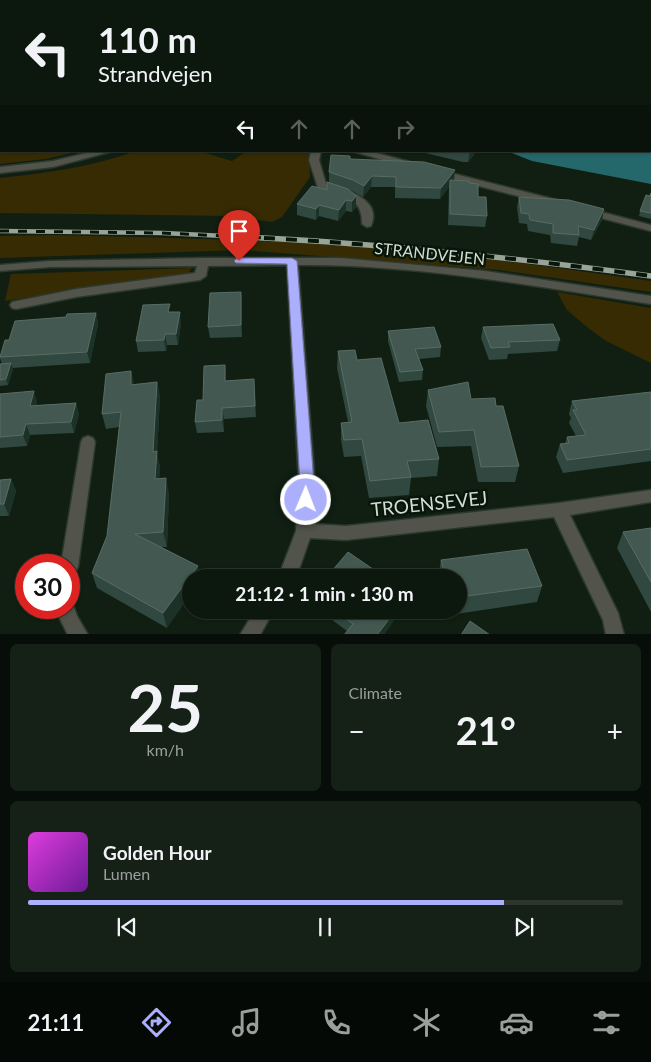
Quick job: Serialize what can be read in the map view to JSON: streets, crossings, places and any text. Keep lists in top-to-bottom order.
{
  "streets": {
    "street": ["STRANDVEJEN", "TROENSEVEJ"]
  },
  "page": {
    "turn": ["110 m", "Strandvejen"],
    "limit": "30",
    "trip": "21:12 · 1 min · 130 m",
    "tile": [
      ["25", "km/h"],
      "Climate"
    ],
    "heat": ["−", "21°", "+"],
    "song": ["Golden Hour", "Lumen"],
    "tabs": "21:11"
  }
}
